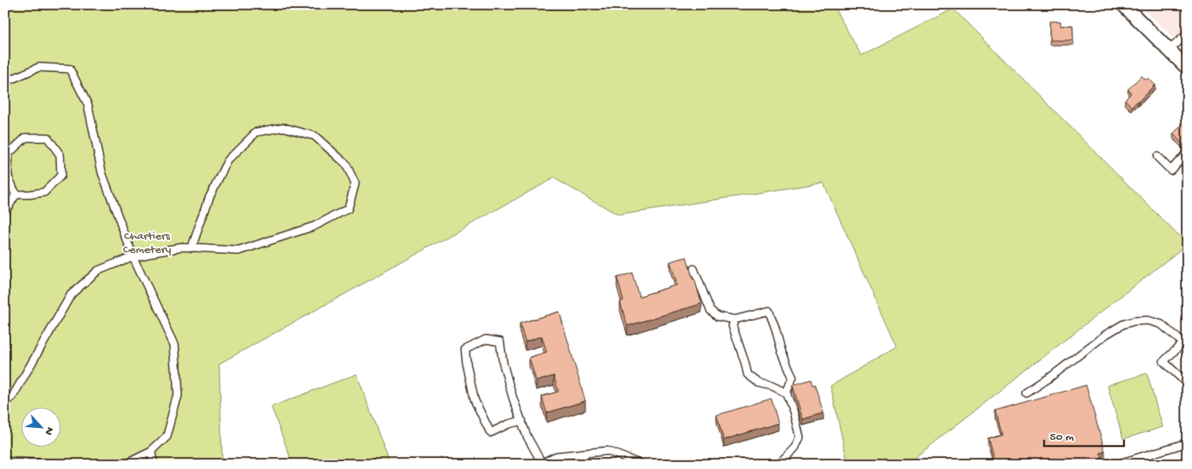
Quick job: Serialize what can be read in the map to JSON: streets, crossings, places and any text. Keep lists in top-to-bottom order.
{
  "parks": ["Chartiers Cemetery"],
  "scale_bar": "50 m",
  "north": "bottom right"
}
